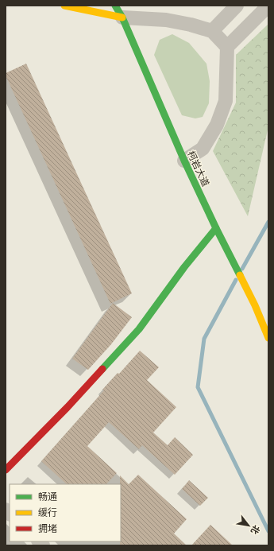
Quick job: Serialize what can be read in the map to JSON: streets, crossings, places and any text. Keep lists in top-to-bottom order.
{
  "streets": {
    "street": ["柯岩大道"]
  },
  "legend": ["畅通", "缓行", "拥堵"],
  "north": "bottom right"
}
